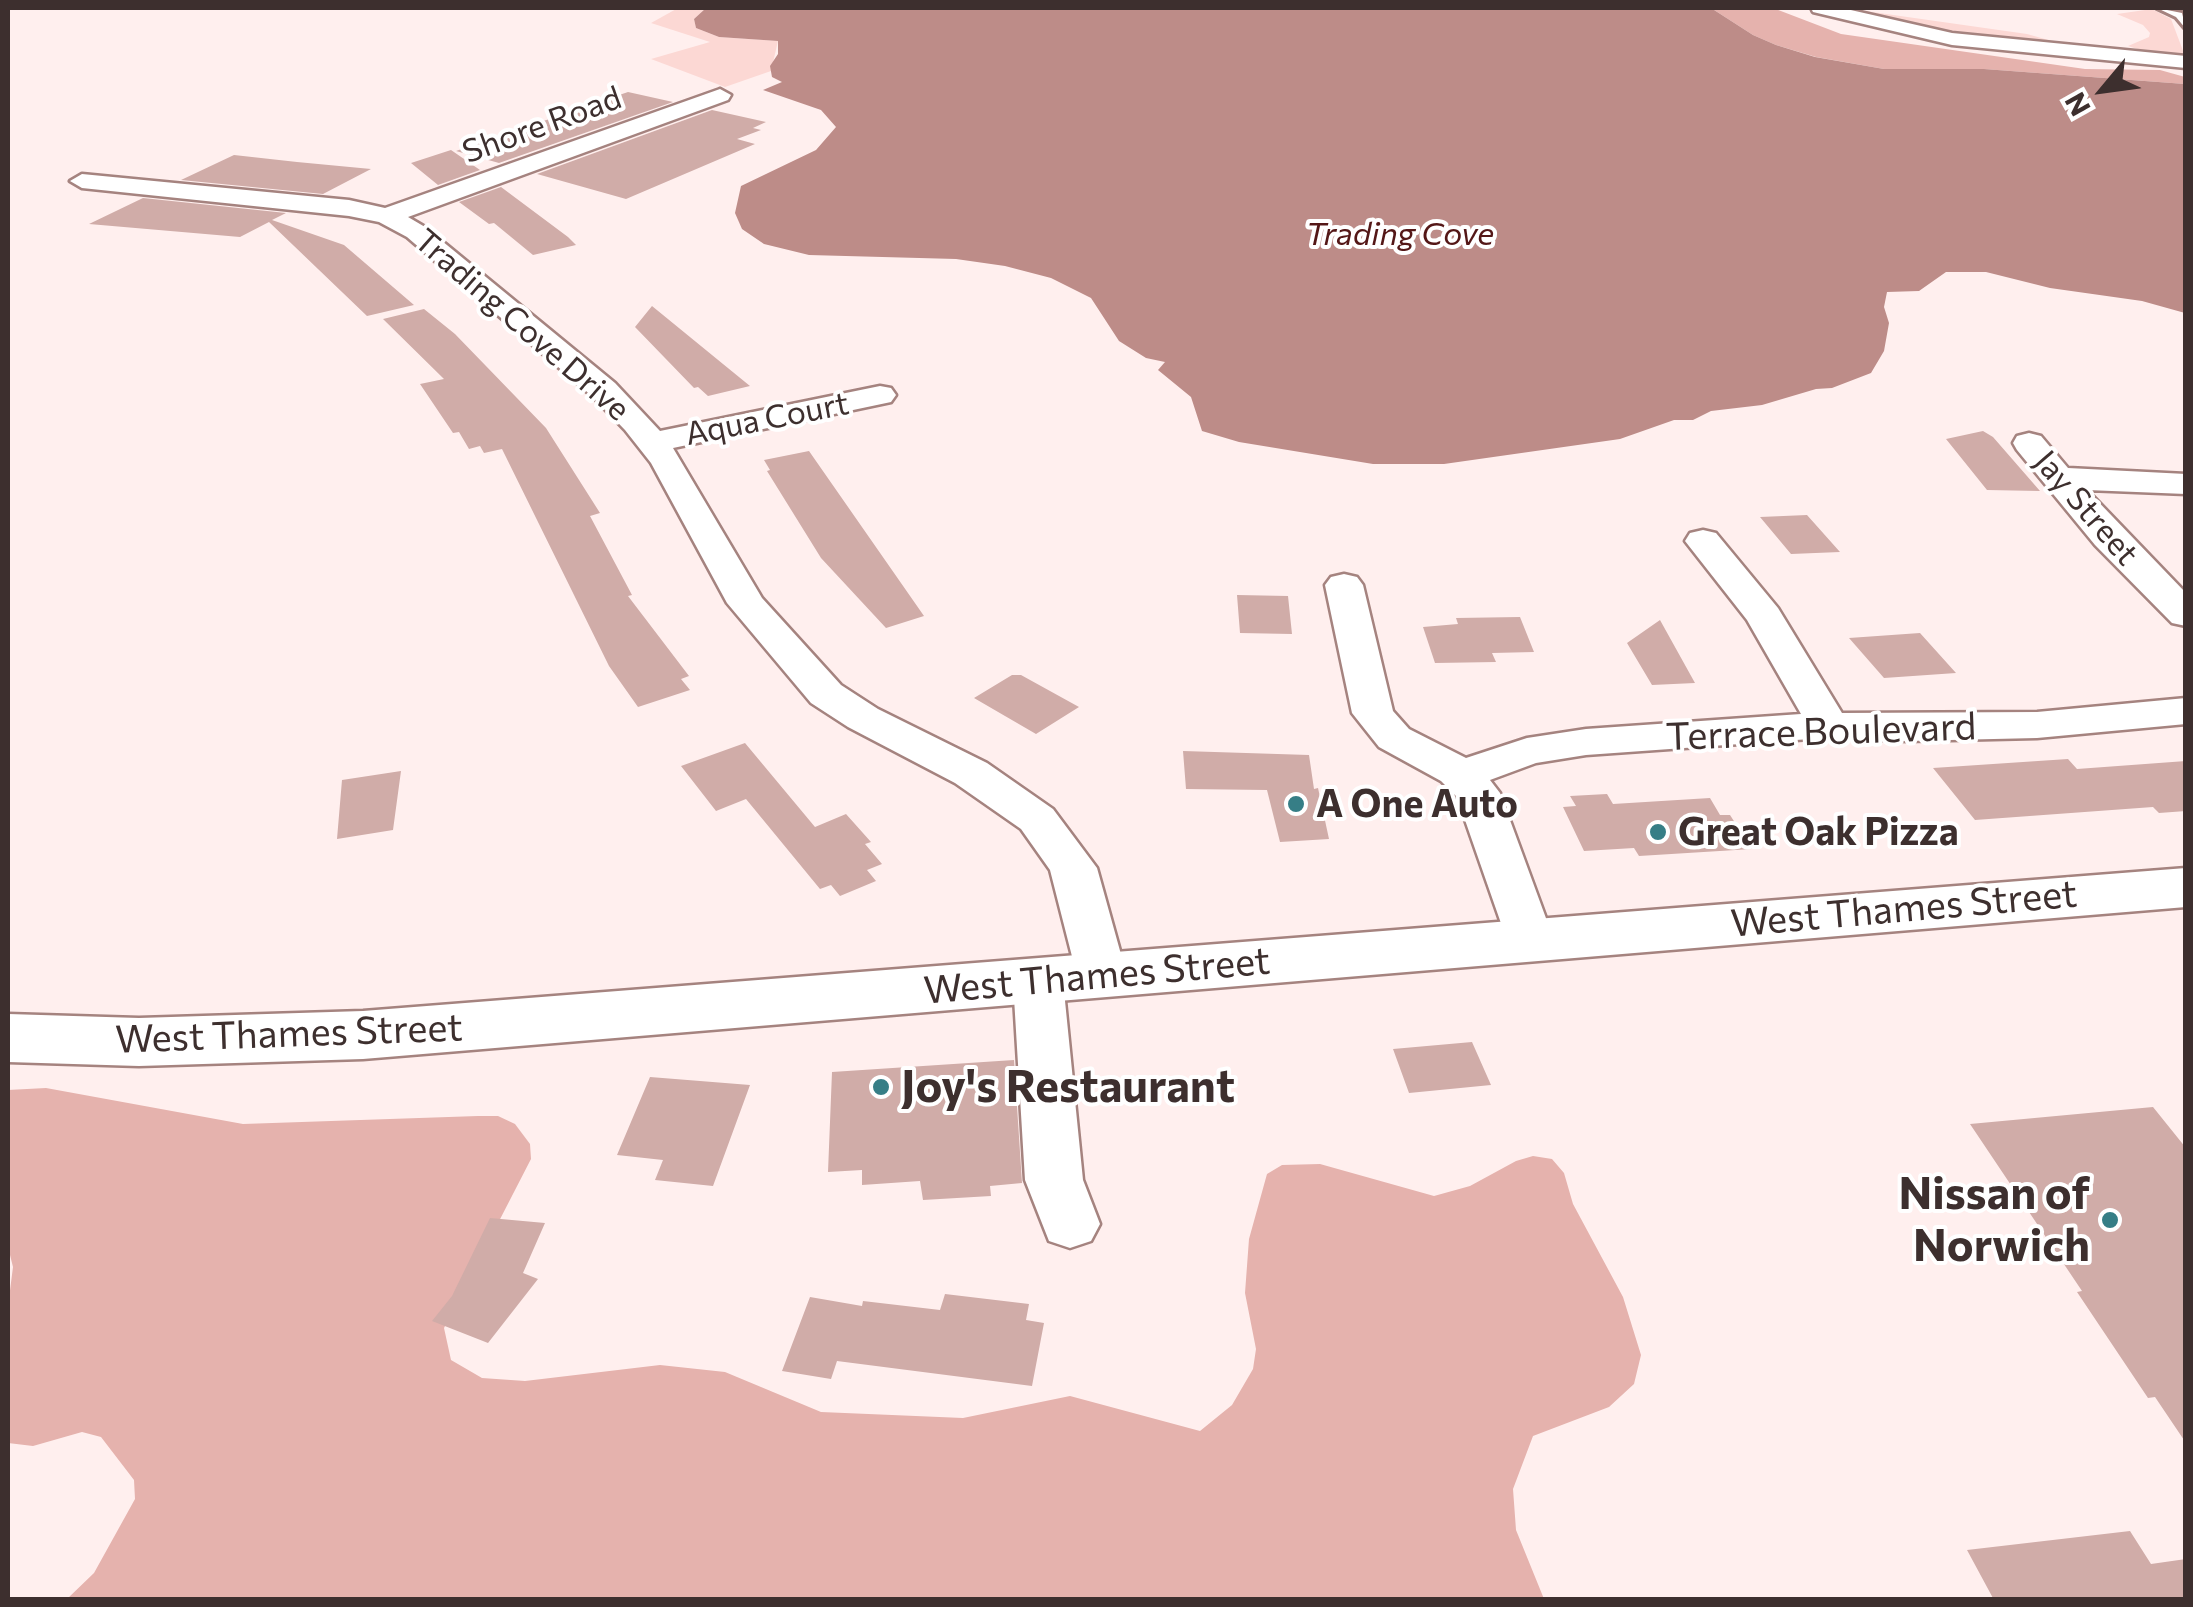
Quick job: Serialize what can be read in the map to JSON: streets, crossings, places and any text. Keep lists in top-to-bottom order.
{
  "streets": {
    "main road": ["West Thames Street"],
    "street": [
      "Shore Road",
      "Trading Cove Drive",
      "Aqua Court",
      "Jay Street",
      "Terrace Boulevard"
    ]
  },
  "crossings": [
    ["Shore Road", "Trading Cove Drive"],
    ["Trading Cove Drive", "Aqua Court"],
    ["Trading Cove Drive", "West Thames Street"]
  ],
  "water": ["Trading Cove"],
  "places": [
    "A One Auto",
    "Great Oak Pizza",
    "Joy's Restaurant",
    "Nissan of Norwich"
  ],
  "north": "bottom left"
}
